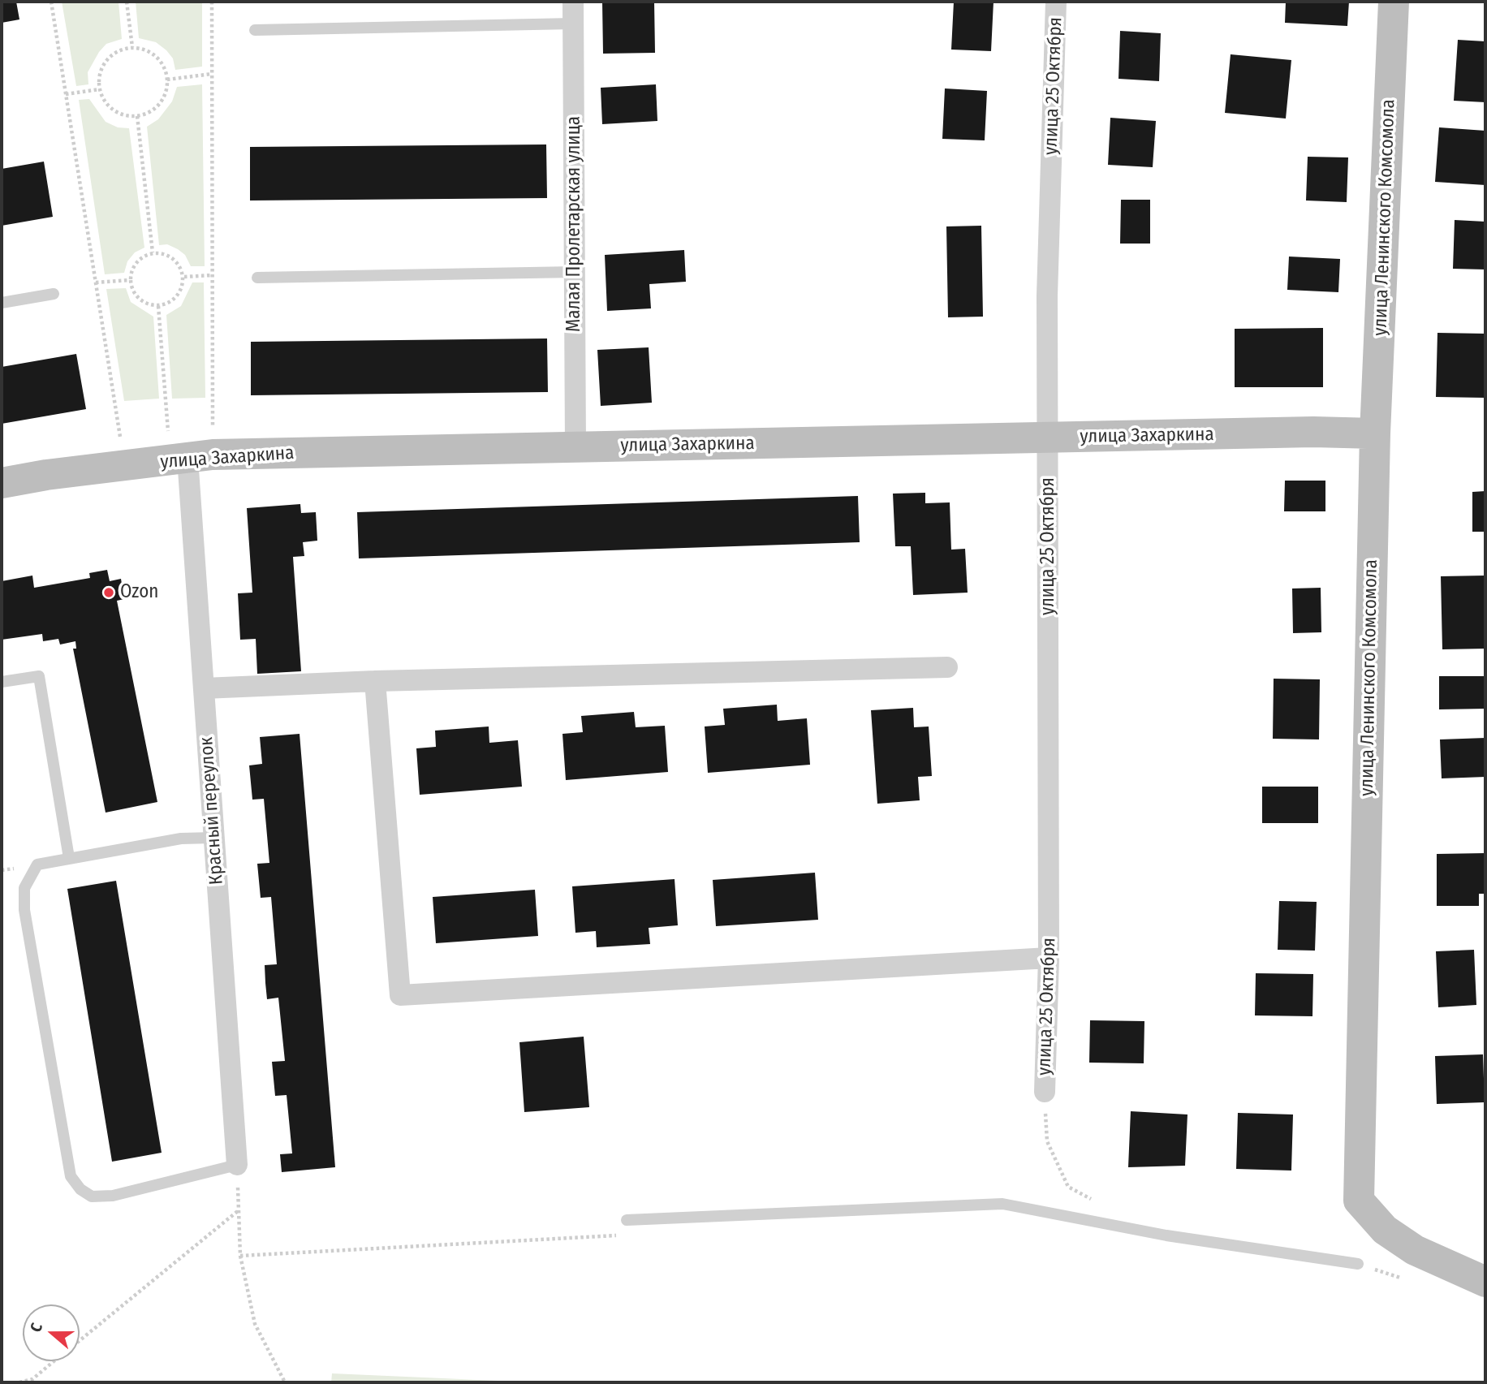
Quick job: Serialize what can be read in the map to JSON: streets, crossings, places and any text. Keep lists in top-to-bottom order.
{
  "streets": {
    "main road": ["улица Ленинского Комсомола", "улица Захаркина"],
    "street": ["улица 25 Октября", "Малая Пролетарская улица", "Красный переулок"]
  },
  "crossings": [
    ["улица 25 Октября", "улица Захаркина"],
    ["улица Ленинского Комсомола", "улица Захаркина"],
    ["Малая Пролетарская улица", "улица Захаркина"],
    ["улица Захаркина", "Красный переулок"]
  ],
  "places": ["Ozon"],
  "north": "left"
}
